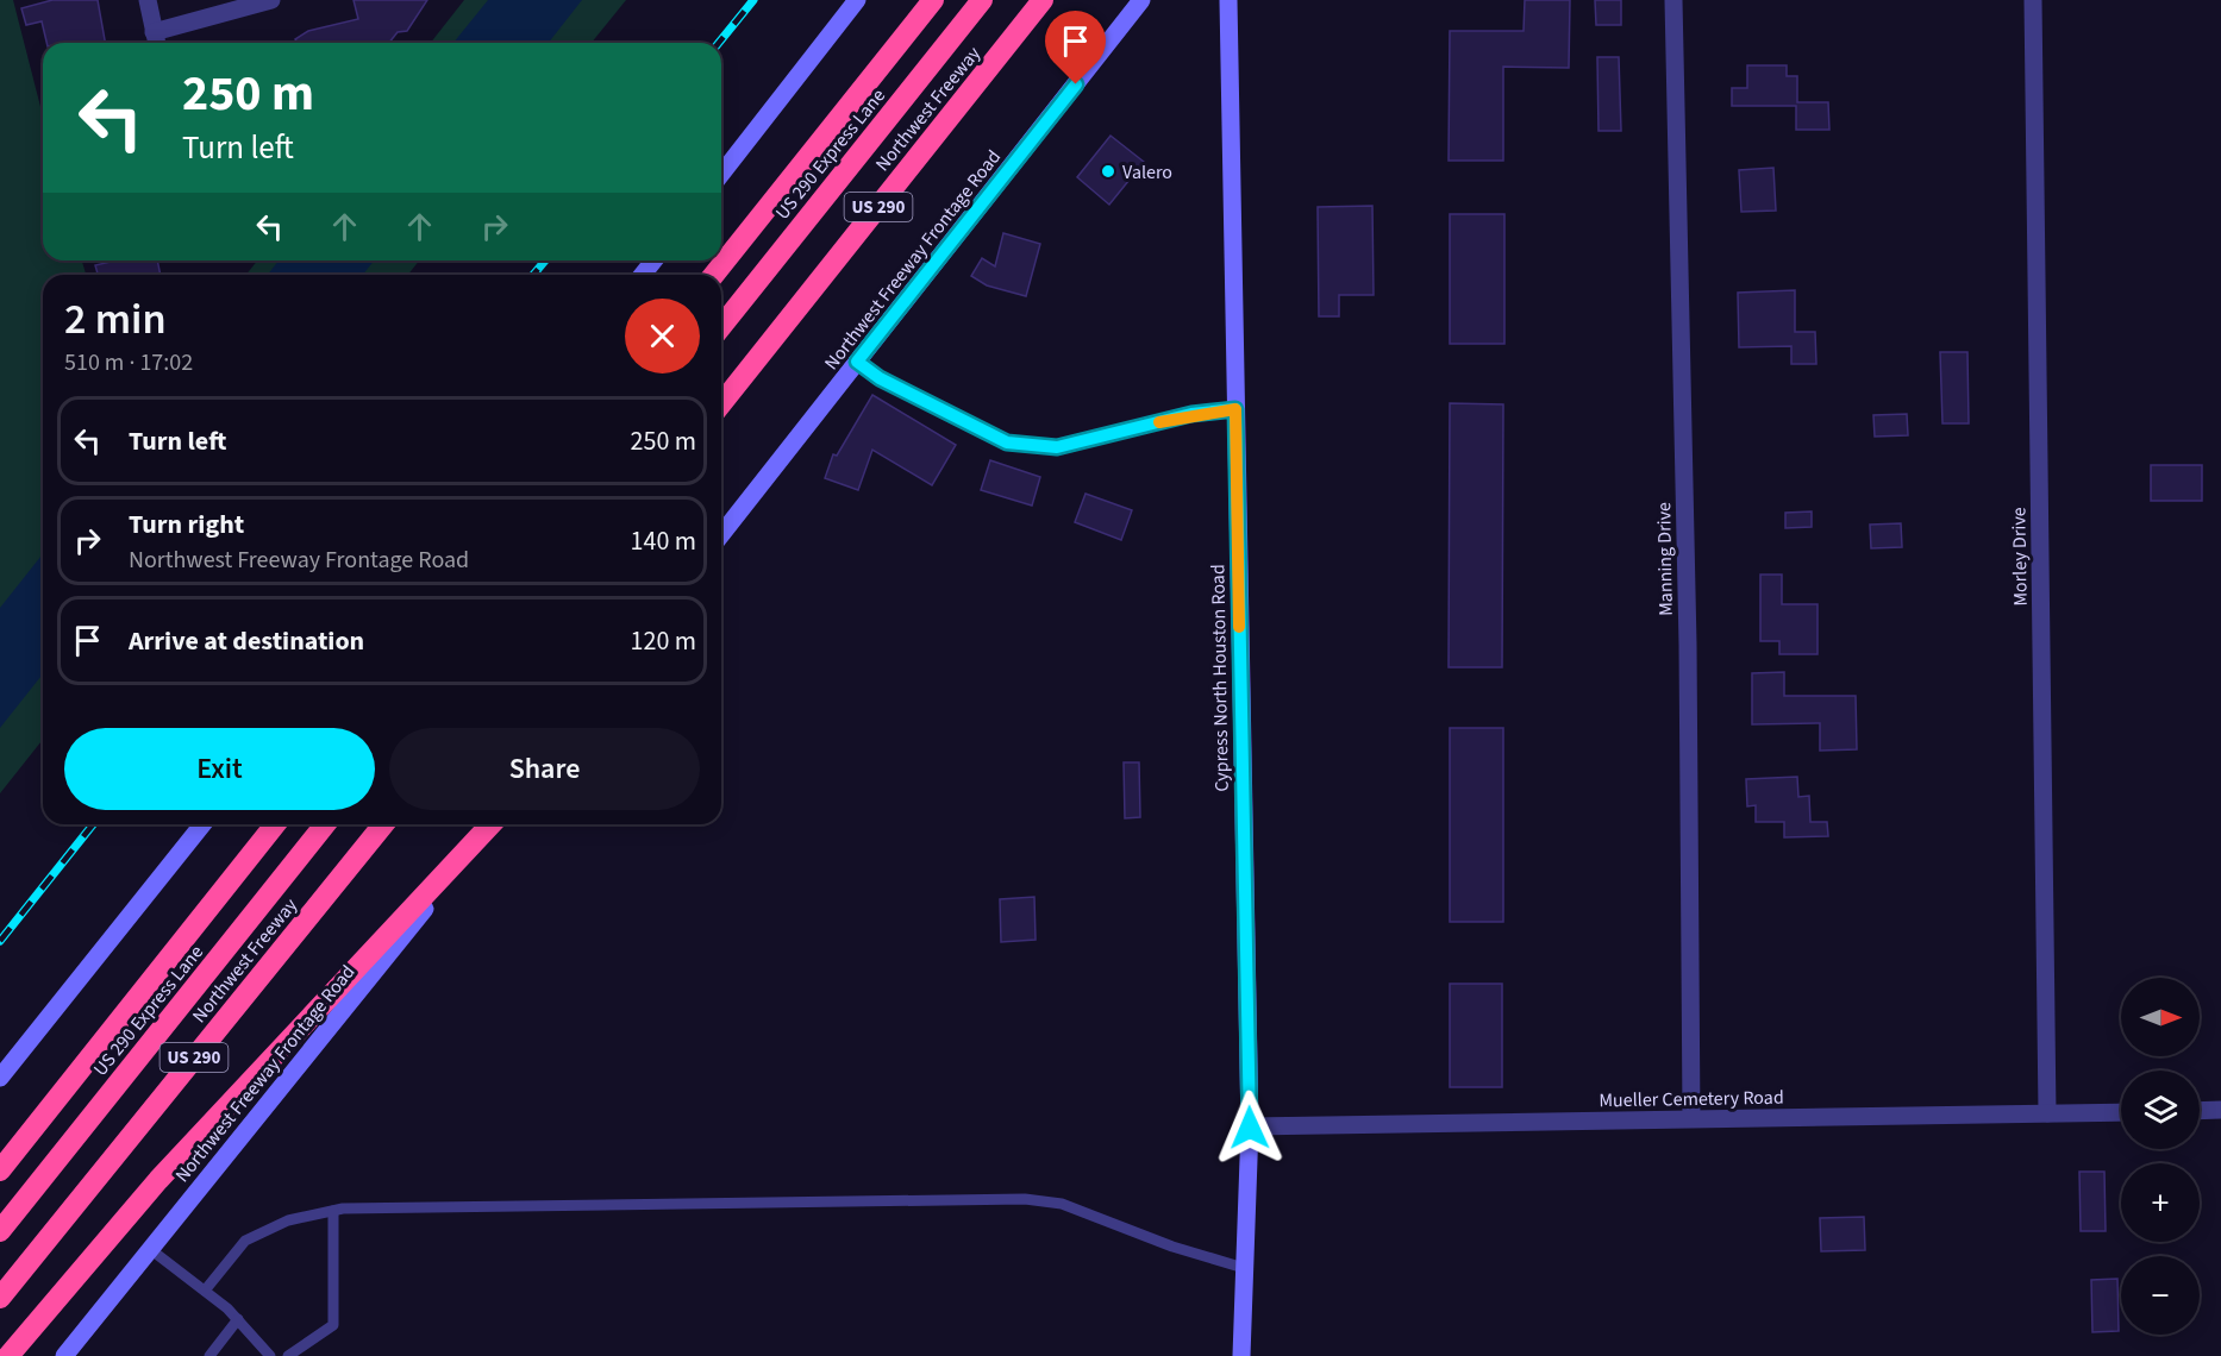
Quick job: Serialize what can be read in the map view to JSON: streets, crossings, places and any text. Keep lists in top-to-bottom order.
{
  "streets": {
    "highway": ["Northwest Freeway", "US 290 Express Lane", "US 290"],
    "main road": ["Northwest Freeway Frontage Road", "Cypress North Houston Road"],
    "street": ["Morley Drive", "Manning Drive", "Mueller Cemetery Road"]
  },
  "crossings": [
    ["Morley Drive", "Mueller Cemetery Road"],
    ["Manning Drive", "Mueller Cemetery Road"],
    ["Cypress North Houston Road", "Mueller Cemetery Road"]
  ],
  "places": ["Valero"],
  "north": "right",
  "page": {
    "turn": ["250 m", "Turn left"],
    "heading": ["2 min", "510 m · 17:02"],
    "list": [
      {
        "name": "Turn left",
        "value": "250 m"
      },
      {
        "name": "Turn right",
        "note": "Northwest Freeway Frontage Road",
        "value": "140 m"
      },
      {
        "name": "Arrive at destination",
        "value": "120 m"
      }
    ],
    "buttons": ["Exit", "Share"],
    "map_buttons": ["+", "−"]
  }
}
